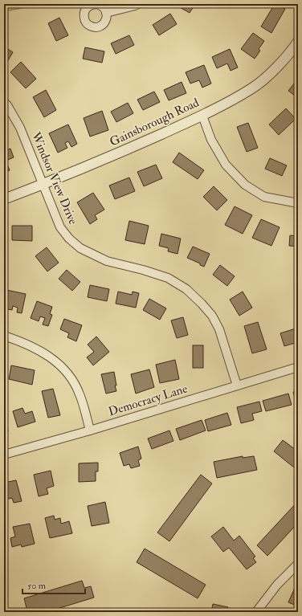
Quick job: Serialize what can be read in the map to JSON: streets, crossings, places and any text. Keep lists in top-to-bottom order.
{
  "streets": {
    "street": ["Gainsborough Road", "Windsor View Drive", "Democracy Lane"]
  },
  "crossings": [
    ["Gainsborough Road", "Windsor View Drive"],
    ["Windsor View Drive", "Democracy Lane"]
  ],
  "scale_bar": "50 m"
}
